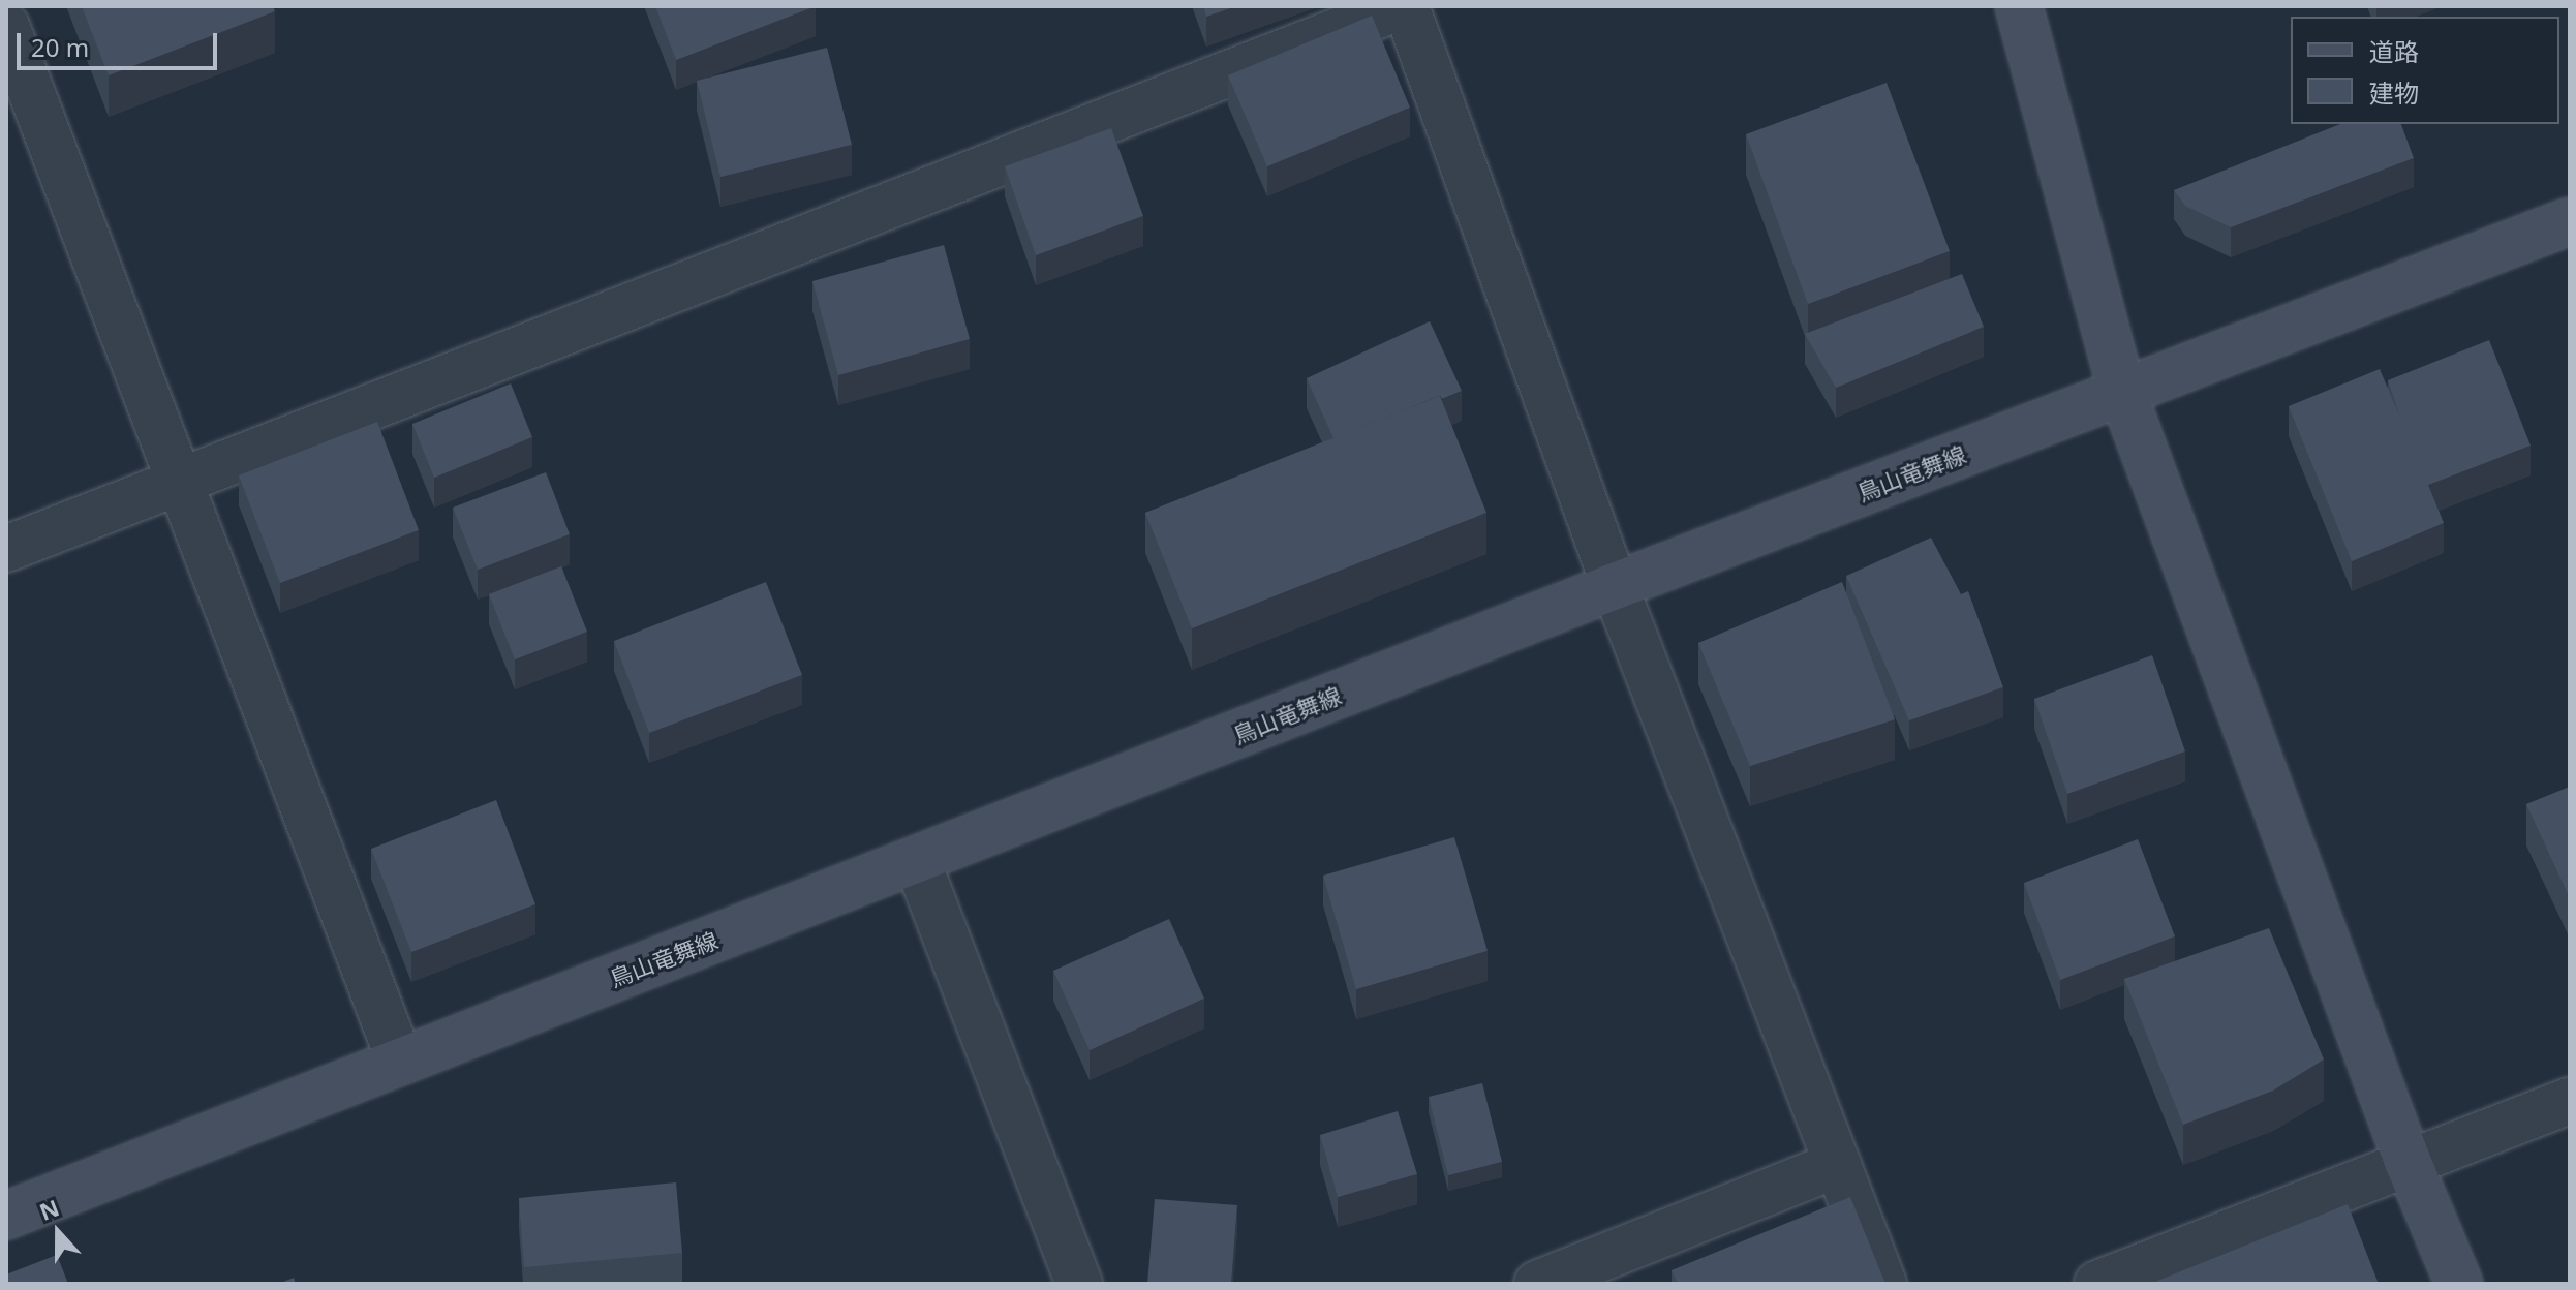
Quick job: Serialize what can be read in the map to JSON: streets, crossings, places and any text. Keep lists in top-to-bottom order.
{
  "streets": {
    "main road": ["鳥山竜舞線"]
  },
  "legend": ["道路", "建物"],
  "scale_bar": "20 m",
  "north": "top"
}
